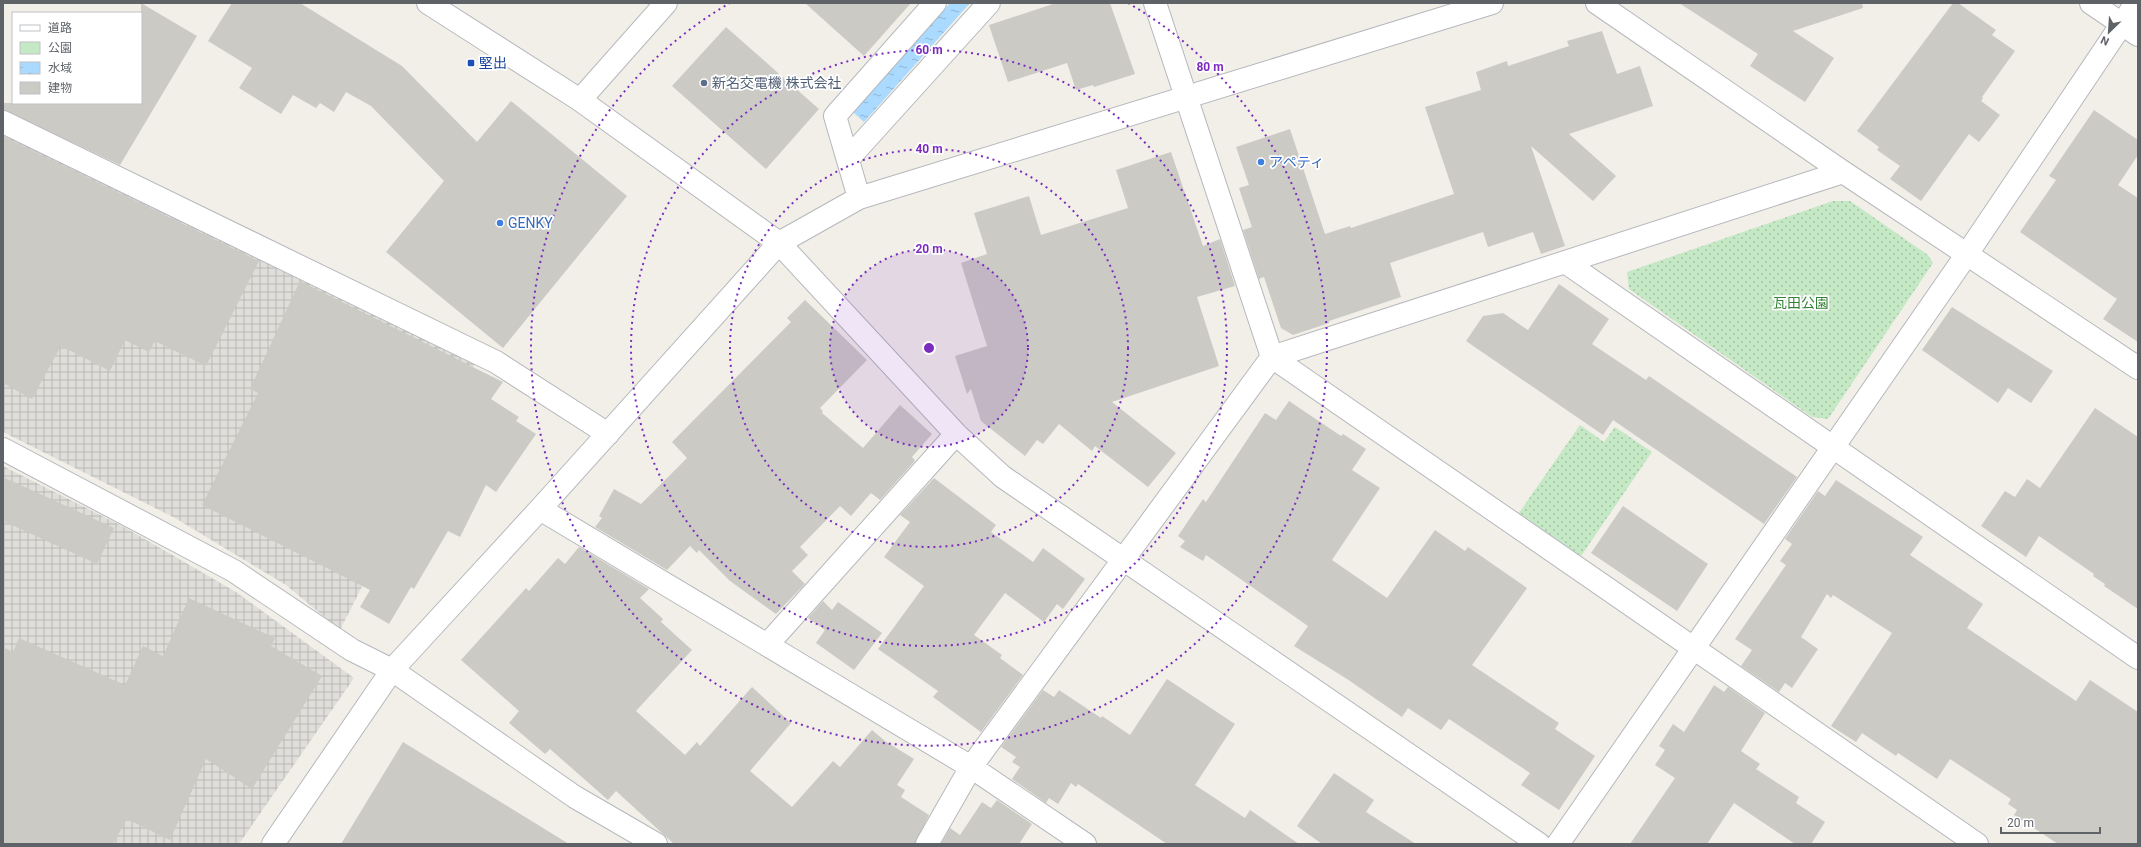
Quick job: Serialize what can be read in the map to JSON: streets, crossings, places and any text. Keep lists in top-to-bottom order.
{
  "parks": ["瓦田公園"],
  "places": {
    "transit": ["堅出"],
    "other": ["新名交電機 株式会社", "アペティ", "GENKY"]
  },
  "legend": [
    "道路",
    "公園",
    "水域",
    "建物"
  ],
  "scale_bar": "20 m",
  "north": "bottom left",
  "rings": [
    "60 m",
    "80 m",
    "40 m",
    "20 m"
  ]
}
